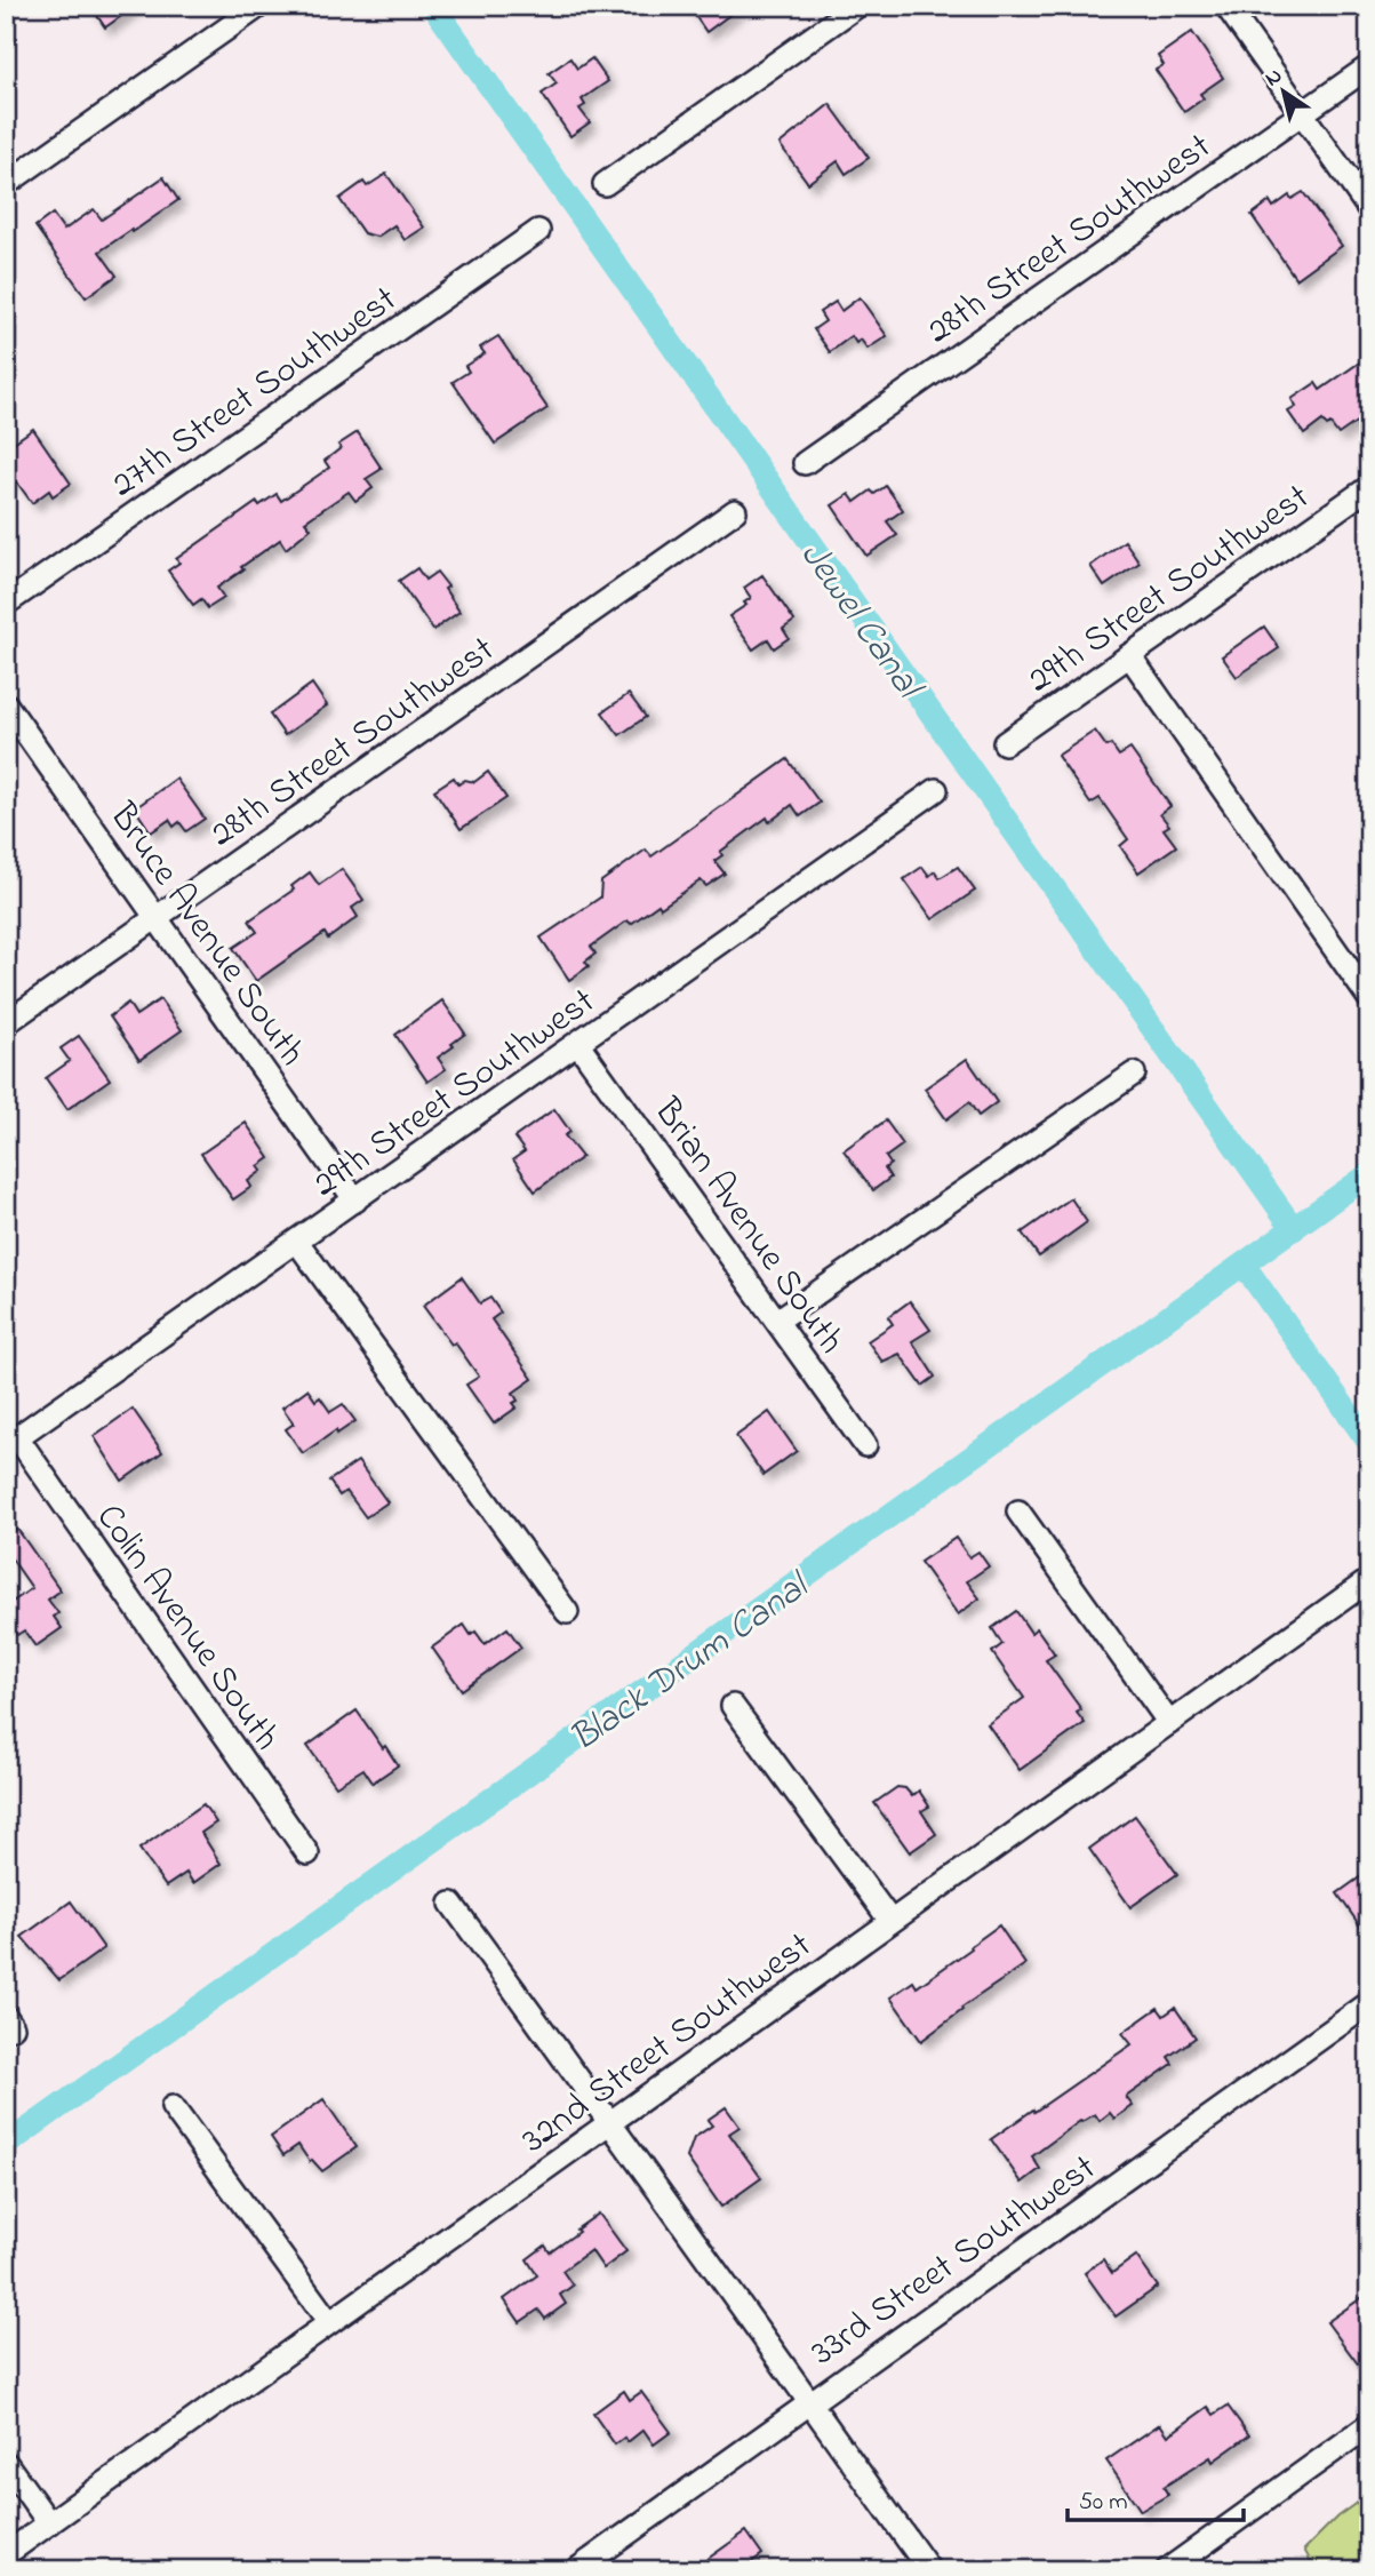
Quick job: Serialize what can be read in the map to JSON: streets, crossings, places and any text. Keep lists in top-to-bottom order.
{
  "streets": {
    "street": [
      "28th Street Southwest",
      "27th Street Southwest",
      "29th Street Southwest",
      "Bruce Avenue South",
      "Brian Avenue South",
      "Colin Avenue South",
      "32nd Street Southwest",
      "33rd Street Southwest"
    ]
  },
  "crossings": [
    ["28th Street Southwest", "Bruce Avenue South"],
    ["29th Street Southwest", "Bruce Avenue South"],
    ["29th Street Southwest", "Brian Avenue South"],
    ["29th Street Southwest", "Colin Avenue South"]
  ],
  "water": ["Jewel Canal", "Black Drum Canal"],
  "scale_bar": "50 m",
  "north": "top left"
}
